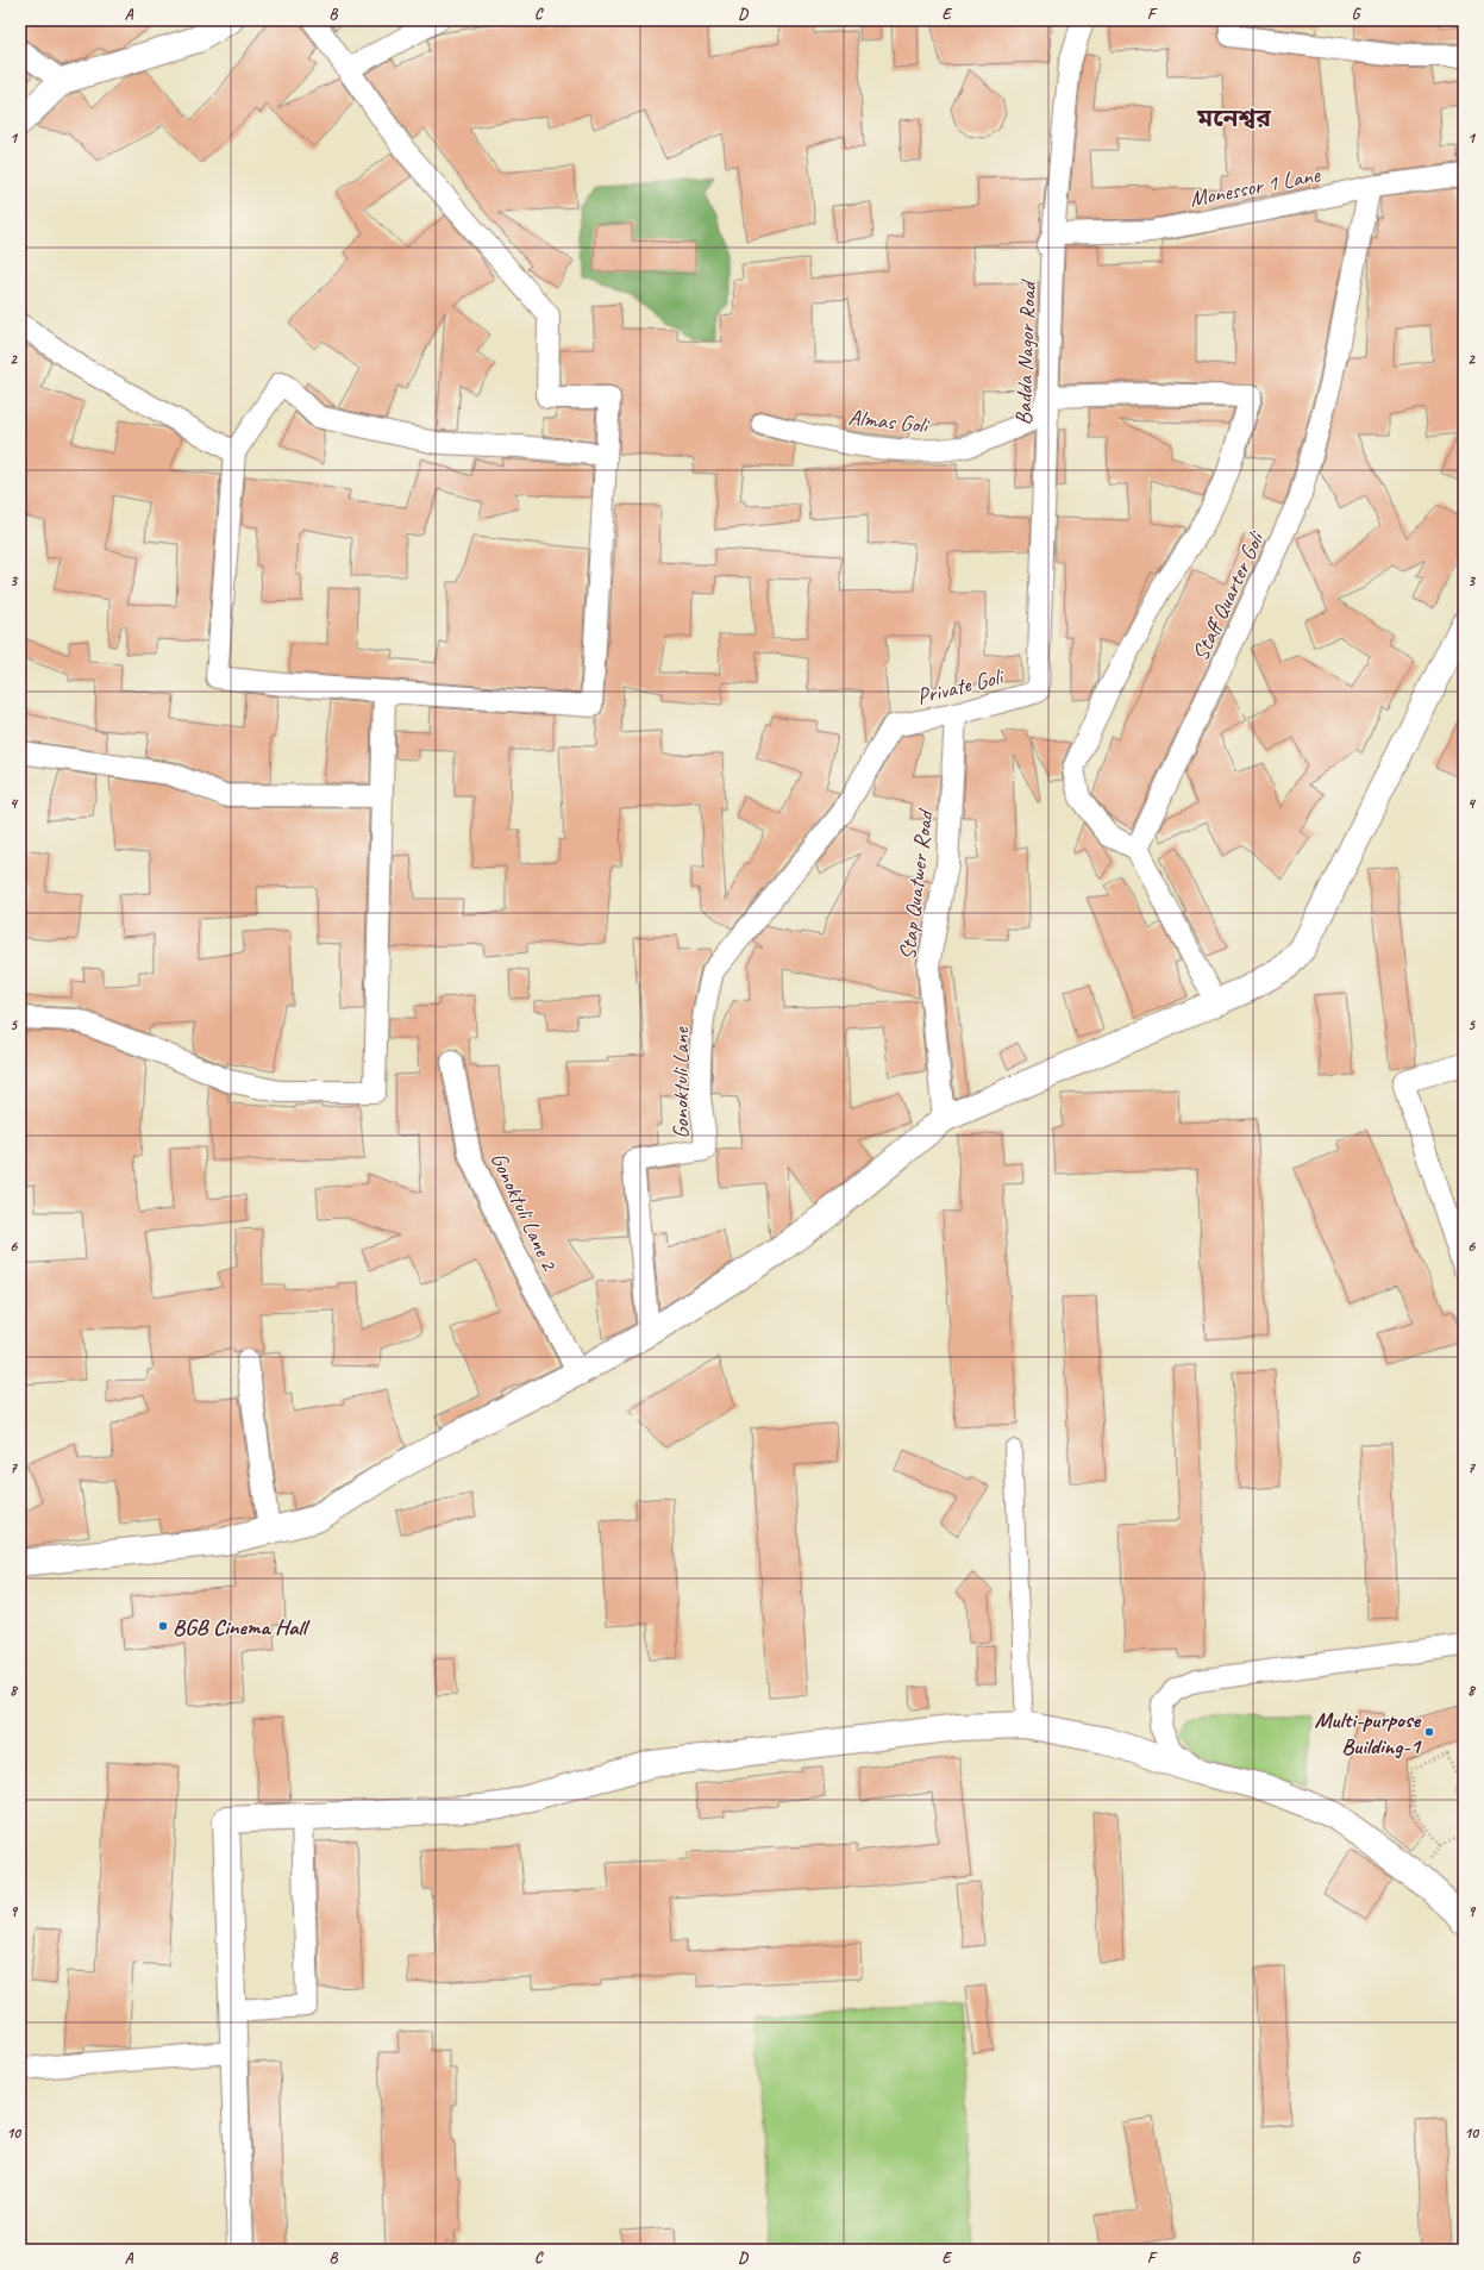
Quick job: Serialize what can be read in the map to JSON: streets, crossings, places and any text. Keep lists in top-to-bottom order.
{
  "streets": {
    "street": [
      "Monessor 1 Lane",
      "Badda Nagor Road",
      "Almas Goli",
      "Staff Quarter Goli",
      "Private Goli",
      "Stap Quatwer Road",
      "Gonoktuli Lane",
      "Gonoktuli Lane 2"
    ]
  },
  "crossings": [
    ["Monessor 1 Lane", "Badda Nagor Road"],
    ["Monessor 1 Lane", "Staff Quarter Goli"],
    ["Badda Nagor Road", "Almas Goli"],
    ["Badda Nagor Road", "Private Goli"],
    ["Private Goli", "Stap Quatwer Road"],
    ["Private Goli", "Gonoktuli Lane"]
  ],
  "districts": ["মনেশ্বর"],
  "places": ["BGB Cinema Hall", "Multi-purpose Building-1"],
  "grid": {
    "columns": [
      "A",
      "B",
      "C",
      "D",
      "E",
      "F",
      "G"
    ],
    "rows": [
      "1",
      "2",
      "3",
      "4",
      "5",
      "6",
      "7",
      "8",
      "9",
      "10"
    ]
  }
}
